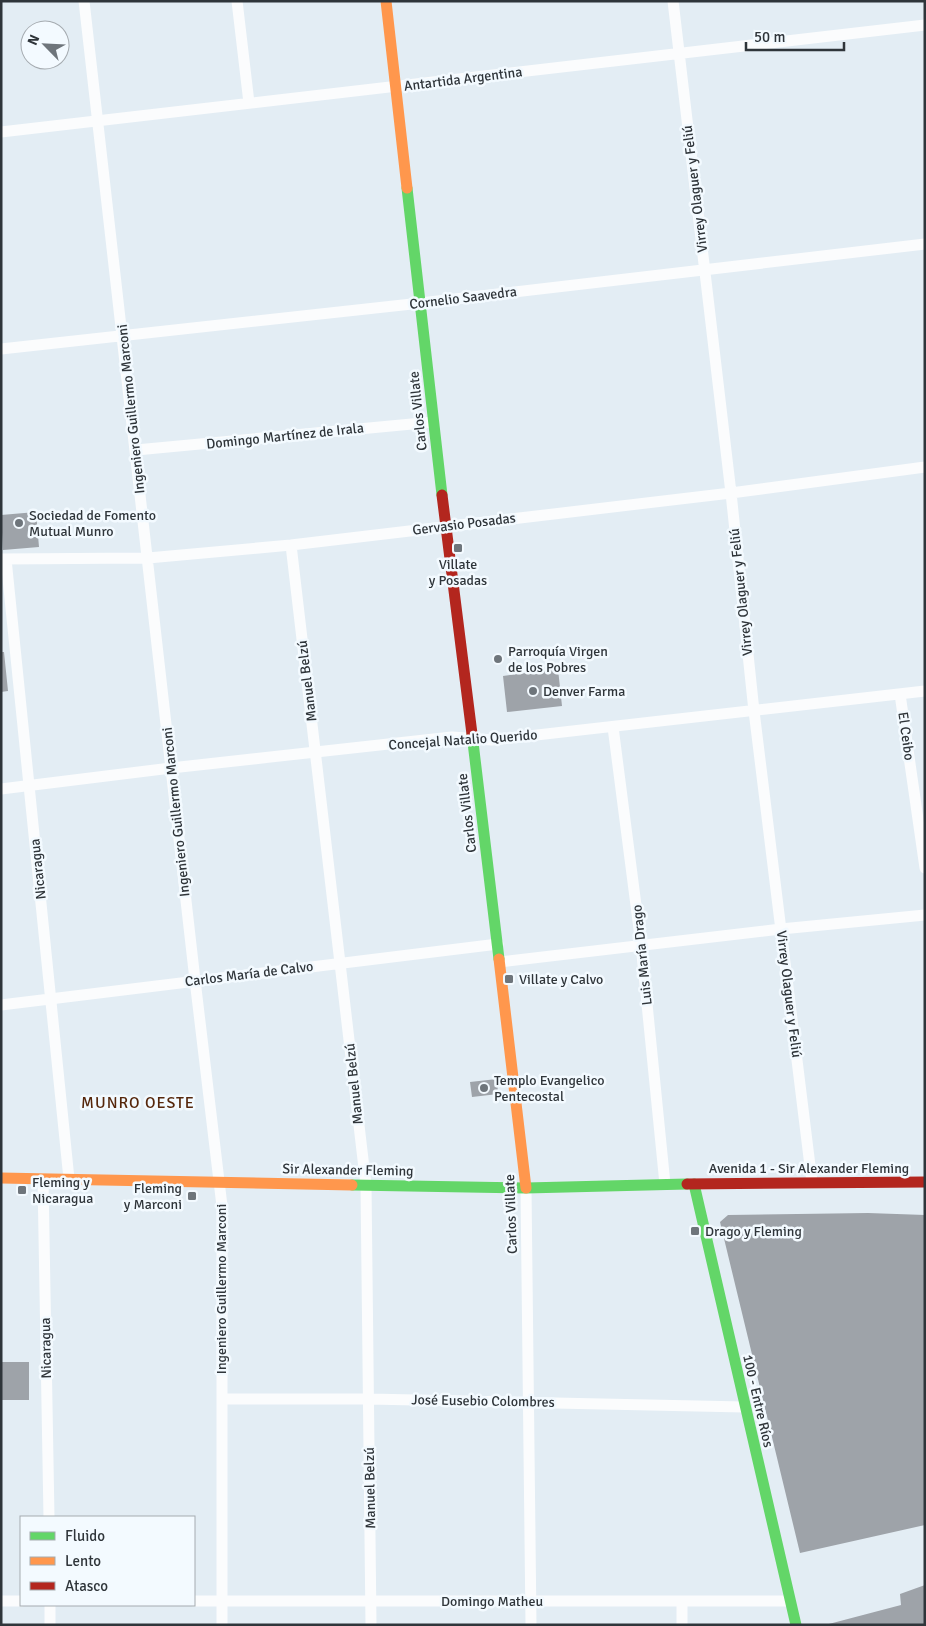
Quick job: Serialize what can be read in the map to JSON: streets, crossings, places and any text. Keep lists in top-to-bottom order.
{
  "streets": {
    "main road": [
      "Carlos Villate",
      "Avenida 1 - Sir Alexander Fleming",
      "Sir Alexander Fleming",
      "100 - Entre Ríos"
    ],
    "street": [
      "Antartida Argentina",
      "Virrey Olaguer y Feliú",
      "Cornelio Saavedra",
      "Ingeniero Guillermo Marconi",
      "Domingo Martínez de Irala",
      "Gervasio Posadas",
      "Manuel Belzú",
      "El Ceibo",
      "Concejal Natalio Querido",
      "Nicaragua",
      "Luis María Drago",
      "Carlos María de Calvo",
      "José Eusebio Colombres",
      "Domingo Matheu"
    ]
  },
  "crossings": [
    ["Antartida Argentina", "Virrey Olaguer y Feliú"],
    ["Antartida Argentina", "Ingeniero Guillermo Marconi"],
    ["Antartida Argentina", "Carlos Villate"],
    ["Virrey Olaguer y Feliú", "Cornelio Saavedra"],
    ["Virrey Olaguer y Feliú", "Gervasio Posadas"],
    ["Virrey Olaguer y Feliú", "Concejal Natalio Querido"],
    ["Virrey Olaguer y Feliú", "Avenida 1 - Sir Alexander Fleming"],
    ["Cornelio Saavedra", "Ingeniero Guillermo Marconi"],
    ["Cornelio Saavedra", "Carlos Villate"],
    ["Ingeniero Guillermo Marconi", "Domingo Martínez de Irala"],
    ["Ingeniero Guillermo Marconi", "Gervasio Posadas"],
    ["Ingeniero Guillermo Marconi", "Concejal Natalio Querido"],
    ["Ingeniero Guillermo Marconi", "Carlos María de Calvo"],
    ["Ingeniero Guillermo Marconi", "Sir Alexander Fleming"],
    ["Ingeniero Guillermo Marconi", "José Eusebio Colombres"],
    ["Ingeniero Guillermo Marconi", "Domingo Matheu"],
    ["Carlos Villate", "Domingo Martínez de Irala"],
    ["Carlos Villate", "Gervasio Posadas"],
    ["Carlos Villate", "Concejal Natalio Querido"],
    ["Carlos Villate", "Carlos María de Calvo"],
    ["Carlos Villate", "Sir Alexander Fleming"],
    ["Carlos Villate", "José Eusebio Colombres"],
    ["Carlos Villate", "Domingo Matheu"],
    ["Gervasio Posadas", "Manuel Belzú"],
    ["Gervasio Posadas", "Nicaragua"],
    ["Manuel Belzú", "Concejal Natalio Querido"],
    ["Manuel Belzú", "Carlos María de Calvo"],
    ["Manuel Belzú", "Sir Alexander Fleming"],
    ["Manuel Belzú", "José Eusebio Colombres"],
    ["Manuel Belzú", "Domingo Matheu"],
    ["El Ceibo", "Concejal Natalio Querido"],
    ["Concejal Natalio Querido", "Nicaragua"],
    ["Concejal Natalio Querido", "Luis María Drago"],
    ["Nicaragua", "Carlos María de Calvo"],
    ["Nicaragua", "Sir Alexander Fleming"],
    ["Luis María Drago", "Sir Alexander Fleming"],
    ["Avenida 1 - Sir Alexander Fleming", "Sir Alexander Fleming"],
    ["Avenida 1 - Sir Alexander Fleming", "100 - Entre Ríos"],
    ["Sir Alexander Fleming", "100 - Entre Ríos"],
    ["José Eusebio Colombres", "100 - Entre Ríos"],
    ["100 - Entre Ríos", "Domingo Matheu"]
  ],
  "districts": ["MUNRO OESTE"],
  "places": {
    "other": [
      "Sociedad de Fomento Mutual Munro",
      "Parroquía Virgen de los Pobres",
      "Denver Farma",
      "Templo Evangelico Pentecostal"
    ],
    "transit": [
      "Villate y Posadas",
      "Villate y Calvo",
      "Fleming y Nicaragua",
      "Fleming y Marconi",
      "Drago y Fleming"
    ]
  },
  "legend": ["Fluido", "Lento", "Atasco"],
  "scale_bar": "50 m",
  "north": "top left"
}
